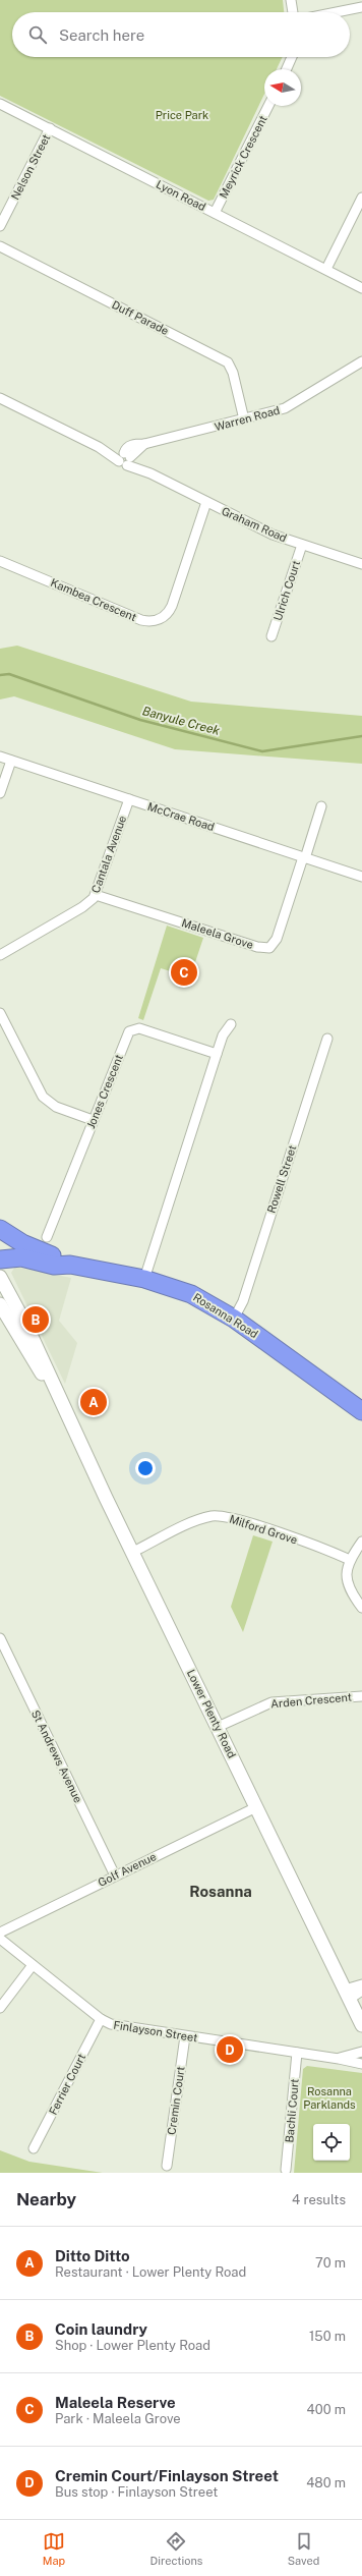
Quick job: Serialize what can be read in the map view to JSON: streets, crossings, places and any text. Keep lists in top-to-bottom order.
{
  "streets": {
    "highway": ["Rosanna Road"],
    "main road": ["Lower Plenty Road"],
    "street": [
      "Meyrick Crescent",
      "Nelson Street",
      "Lyon Road",
      "Duff Parade",
      "Warren Road",
      "Graham Road",
      "Ulrich Court",
      "Kambea Crescent",
      "McCrae Road",
      "Cantala Avenue",
      "Maleela Grove",
      "Jones Crescent",
      "Rowell Street",
      "Milford Grove",
      "Arden Crescent",
      "St Andrews Avenue",
      "Golf Avenue",
      "Finlayson Street",
      "Ferrier Court",
      "Cremin Court",
      "Bachli Court"
    ]
  },
  "crossings": [
    ["Meyrick Crescent", "Lyon Road"],
    ["Nelson Street", "Lyon Road"],
    ["Duff Parade", "Warren Road"],
    ["Warren Road", "Graham Road"],
    ["Graham Road", "Ulrich Court"],
    ["Graham Road", "Kambea Crescent"],
    ["McCrae Road", "Cantala Avenue"],
    ["McCrae Road", "Maleela Grove"],
    ["Cantala Avenue", "Maleela Grove"],
    ["Rowell Street", "Rosanna Road"],
    ["Milford Grove", "Lower Plenty Road"],
    ["Arden Crescent", "Lower Plenty Road"],
    ["Lower Plenty Road", "Golf Avenue"],
    ["St Andrews Avenue", "Golf Avenue"],
    ["Finlayson Street", "Ferrier Court"],
    ["Finlayson Street", "Cremin Court"],
    ["Finlayson Street", "Bachli Court"]
  ],
  "districts": ["Rosanna"],
  "water": ["Banyule Creek"],
  "parks": ["Price Park", "Rosanna Parklands"],
  "north": "left",
  "page": {
    "search": "Search here",
    "pins": [
      "C",
      "B",
      "A",
      "D"
    ],
    "heading": ["Nearby", "4 results"],
    "list": [
      {
        "mark": "A",
        "name": "Ditto Ditto",
        "note": "Restaurant · Lower Plenty Road",
        "value": "70 m"
      },
      {
        "mark": "B",
        "name": "Coin laundry",
        "note": "Shop · Lower Plenty Road",
        "value": "150 m"
      },
      {
        "mark": "C",
        "name": "Maleela Reserve",
        "note": "Park · Maleela Grove",
        "value": "400 m"
      },
      {
        "mark": "D",
        "name": "Cremin Court/Finlayson Street",
        "note": "Bus stop · Finlayson Street",
        "value": "480 m"
      }
    ],
    "nav": ["Map", "Directions", "Saved"]
  }
}
